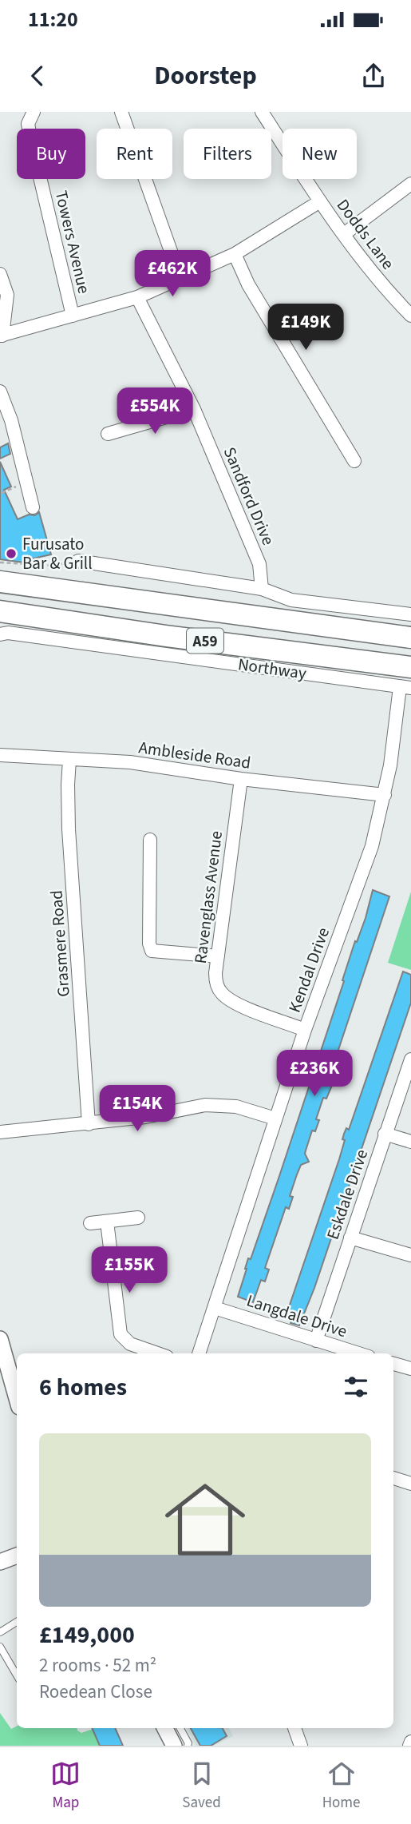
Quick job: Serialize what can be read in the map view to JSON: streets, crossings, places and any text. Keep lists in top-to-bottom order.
{
  "streets": {
    "highway": ["A59", "Northway"],
    "street": [
      "Dodds Lane",
      "Towers Avenue",
      "Sandford Drive",
      "Ambleside Road",
      "Ravenglass Avenue",
      "Grasmere Road",
      "Kendal Drive",
      "Eskdale Drive",
      "Langdale Drive"
    ]
  },
  "crossings": [
    ["Northway", "Kendal Drive"],
    ["Ambleside Road", "Ravenglass Avenue"],
    ["Ambleside Road", "Grasmere Road"],
    ["Ambleside Road", "Kendal Drive"],
    ["Ravenglass Avenue", "Kendal Drive"],
    ["Kendal Drive", "Langdale Drive"],
    ["Eskdale Drive", "Langdale Drive"]
  ],
  "places": ["Furusato Bar & Grill"],
  "page": {
    "status": "11:20",
    "header": "Doorstep",
    "chip": [
      "Buy",
      "Rent",
      "Filters",
      "New"
    ],
    "price": [
      "£462K",
      "£149K",
      "£554K",
      "£236K",
      "£154K",
      "£155K"
    ],
    "heading": "6 homes",
    "list": [
      {
        "name": "£149,000",
        "note": "2 rooms · 52 m² · Roedean Close"
      }
    ],
    "tabs": ["Map", "Saved", "Home"]
  }
}
